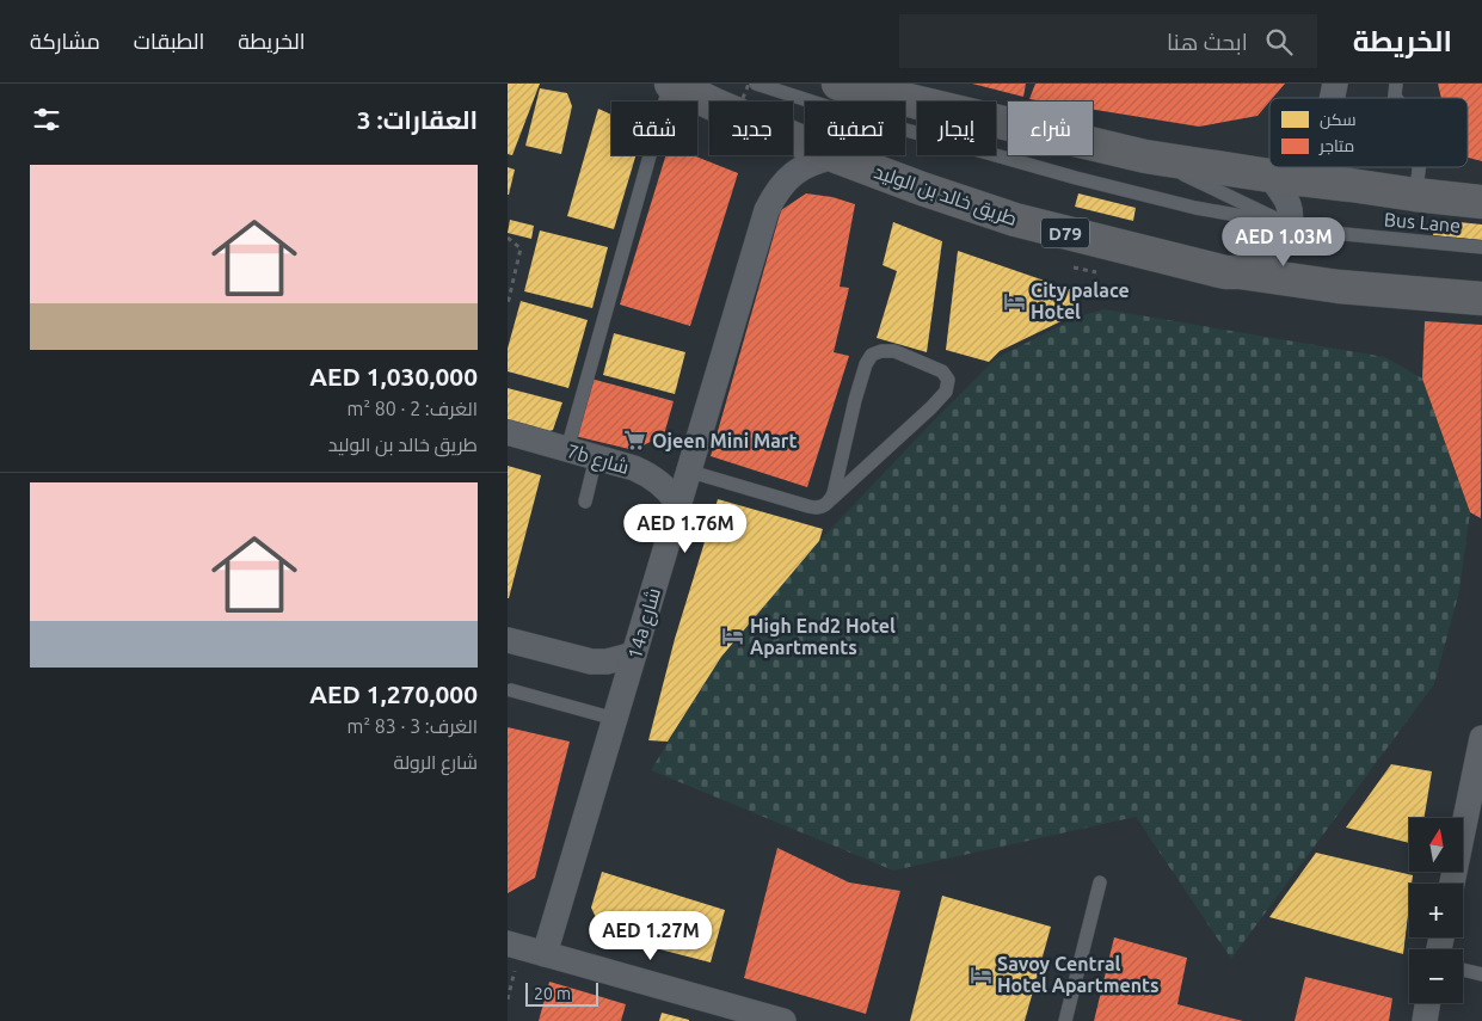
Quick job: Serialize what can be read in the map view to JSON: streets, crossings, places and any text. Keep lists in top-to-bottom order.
{
  "streets": {
    "main road": ["طريق خالد بن الوليد", "D79"],
    "street": ["7b شارع", "14a شارع"],
    "lane": ["Bus Lane"]
  },
  "crossings": [
    ["طريق خالد بن الوليد", "14a شارع"],
    ["7b شارع", "14a شارع"]
  ],
  "places": {
    "hotel": ["City palace Hotel", "High End2 Hotel Apartments", "Savoy Central Hotel Apartments"],
    "supermarket": ["Ojeen Mini Mart"]
  },
  "legend": ["سكن", "متاجر"],
  "scale_bar": "20 m",
  "north": "top",
  "page": {
    "header": "الخريطة",
    "search": "ابحث هنا",
    "nav": ["الخريطة", "الطبقات", "مشاركة"],
    "heading": "العقارات: 3",
    "chip": [
      "شراء",
      "إيجار",
      "تصفية",
      "جديد",
      "شقة"
    ],
    "list": [
      {
        "name": "AED 1,030,000",
        "note": "الغرف: 2 · 80 m² · طريق خالد بن الوليد"
      },
      {
        "name": "AED 1,270,000",
        "note": "الغرف: 3 · 83 m² · شارع الرولة"
      }
    ],
    "price": ["AED 1.03M", "AED 1.76M", "AED 1.27M"],
    "map_buttons": ["+", "−"],
    "scale": "20 m"
  }
}
